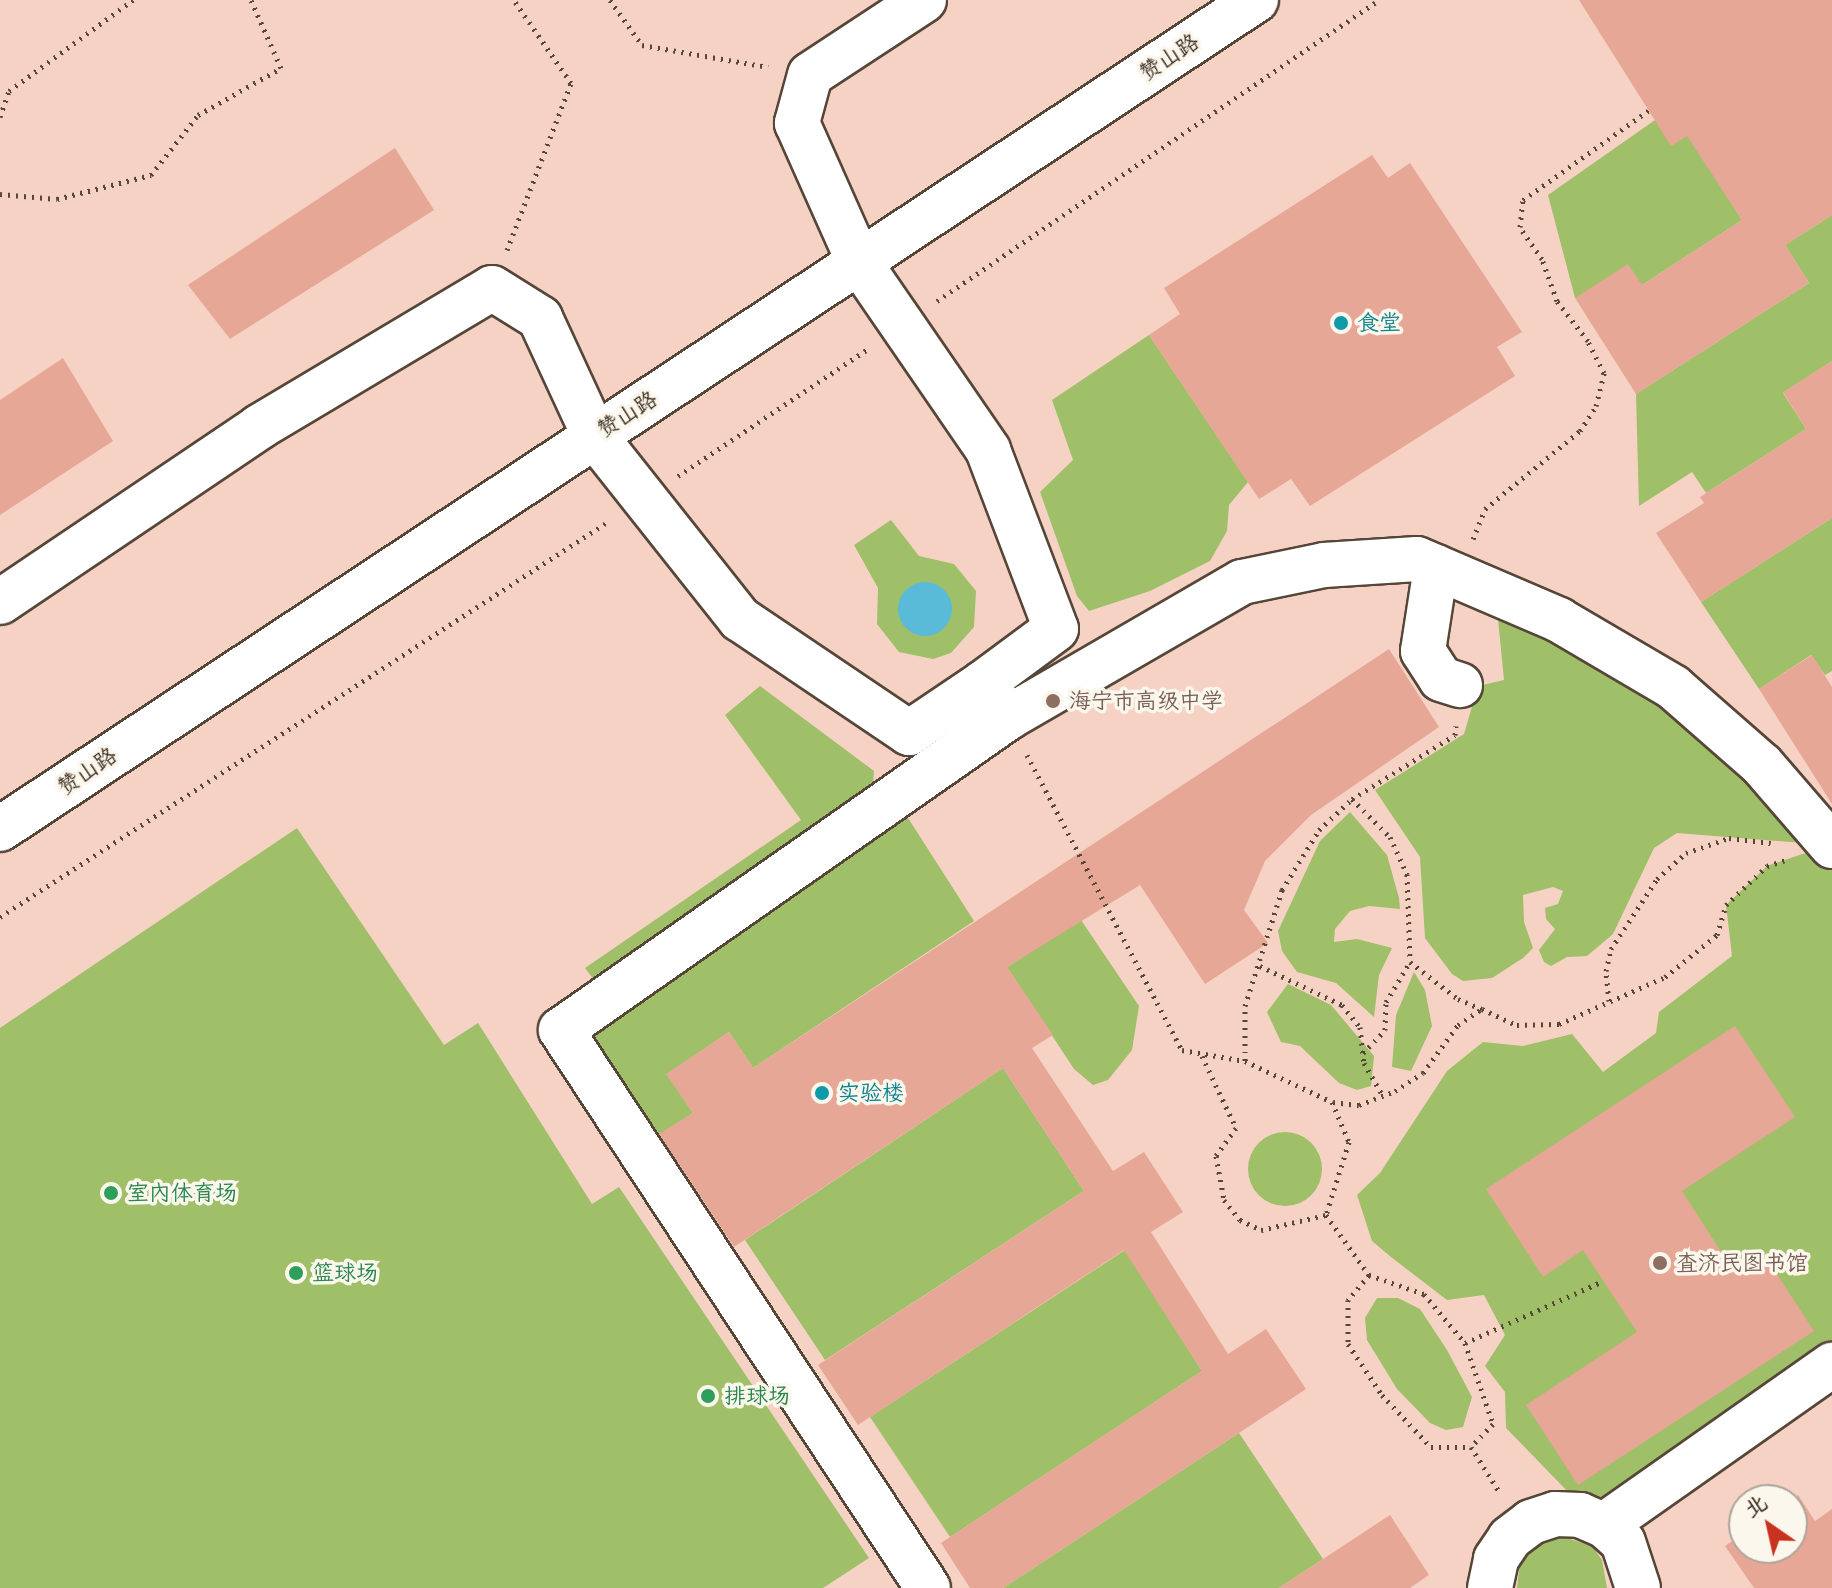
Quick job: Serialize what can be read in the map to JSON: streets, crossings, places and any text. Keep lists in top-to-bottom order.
{
  "streets": {
    "street": ["赞山路"]
  },
  "places": [
    "食堂",
    "海宁市高级中学",
    "实验楼",
    "室内体育场",
    "查济民图书馆",
    "篮球场",
    "排球场"
  ],
  "north": "top left"
}
